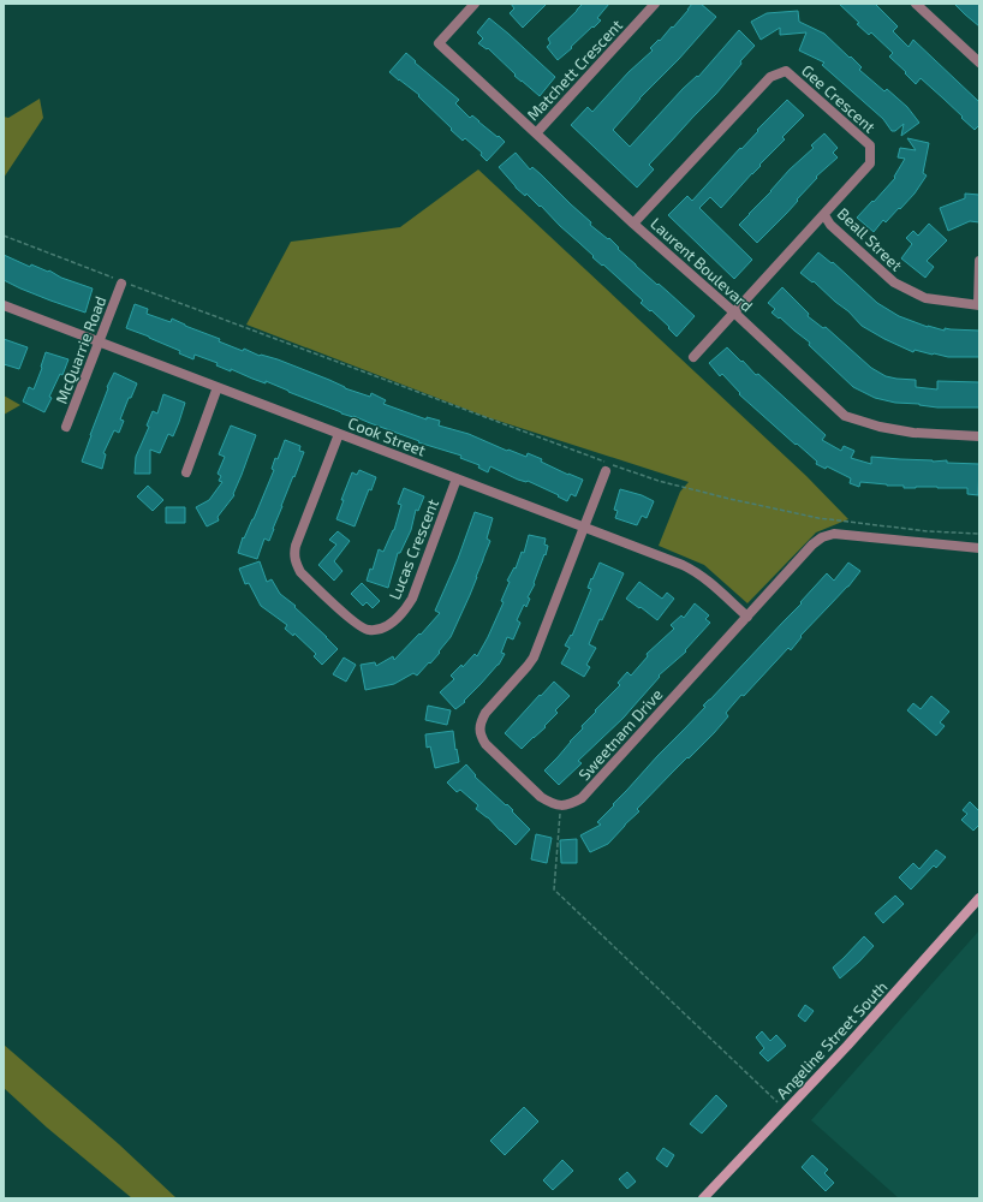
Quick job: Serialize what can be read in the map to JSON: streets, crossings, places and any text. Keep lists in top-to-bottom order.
{
  "streets": {
    "main road": ["Angeline Street South"],
    "street": [
      "Matchett Crescent",
      "Gee Crescent",
      "Beall Street",
      "Laurent Boulevard",
      "McQuarrie Road",
      "Cook Street",
      "Lucas Crescent",
      "Sweetnam Drive"
    ]
  },
  "crossings": [
    ["Matchett Crescent", "Laurent Boulevard"],
    ["Gee Crescent", "Beall Street"],
    ["Gee Crescent", "Laurent Boulevard"],
    ["McQuarrie Road", "Cook Street"],
    ["Cook Street", "Lucas Crescent"],
    ["Cook Street", "Sweetnam Drive"]
  ]
}
